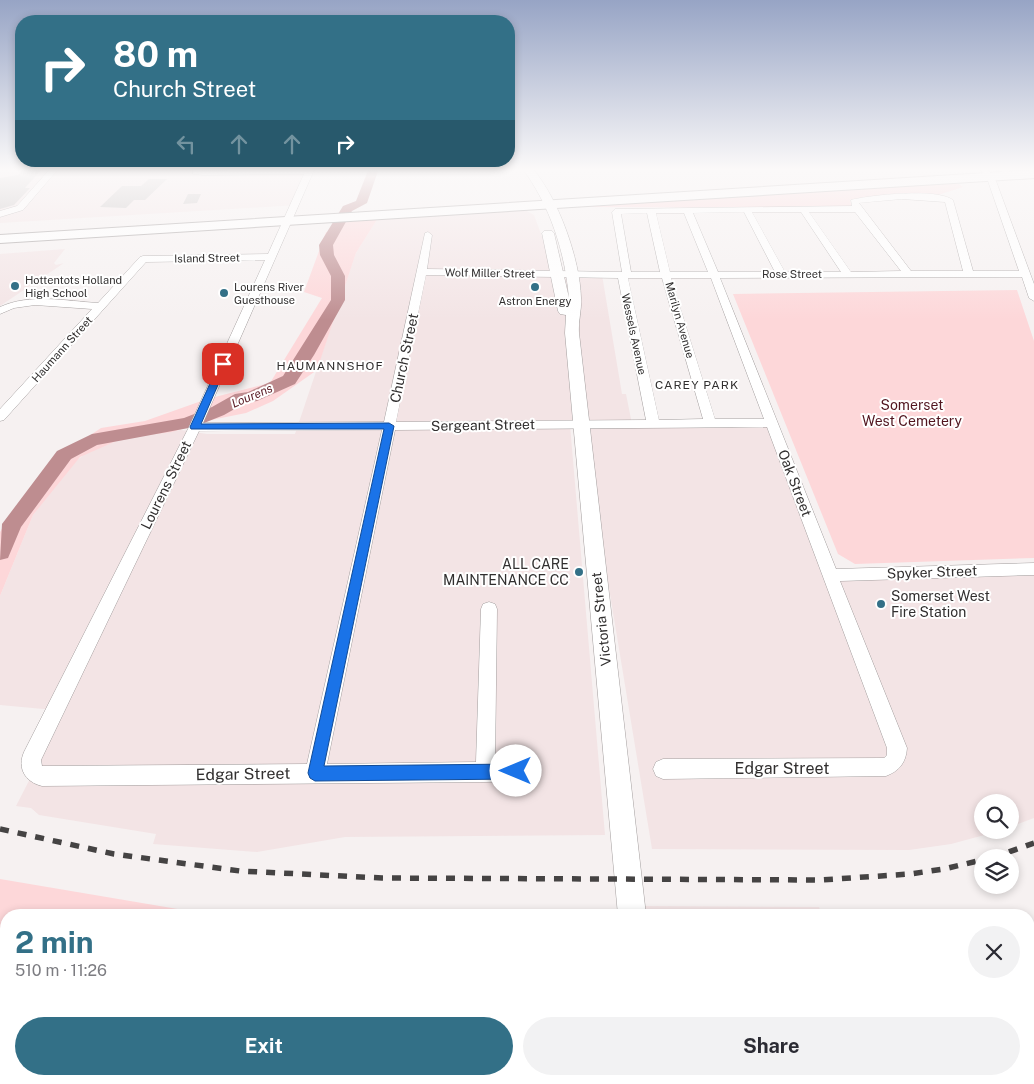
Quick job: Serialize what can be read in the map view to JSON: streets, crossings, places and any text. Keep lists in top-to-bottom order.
{
  "streets": {
    "main road": ["Victoria Street"],
    "street": [
      "Island Street",
      "Wolf Miller Street",
      "Rose Street",
      "Marilyn Avenue",
      "Wessels Avenue",
      "Haumann Street",
      "Church Street",
      "Sergeant Street",
      "Oak Street",
      "Lourens Street",
      "Spyker Street",
      "Edgar Street"
    ]
  },
  "crossings": [
    ["Island Street", "Haumann Street"],
    ["Island Street", "Lourens Street"],
    ["Wolf Miller Street", "Rose Street"],
    ["Wolf Miller Street", "Church Street"],
    ["Wolf Miller Street", "Victoria Street"],
    ["Rose Street", "Marilyn Avenue"],
    ["Rose Street", "Wessels Avenue"],
    ["Rose Street", "Oak Street"],
    ["Rose Street", "Victoria Street"],
    ["Marilyn Avenue", "Sergeant Street"],
    ["Wessels Avenue", "Sergeant Street"],
    ["Church Street", "Sergeant Street"],
    ["Church Street", "Edgar Street"],
    ["Sergeant Street", "Oak Street"],
    ["Sergeant Street", "Lourens Street"],
    ["Sergeant Street", "Victoria Street"],
    ["Oak Street", "Spyker Street"],
    ["Oak Street", "Edgar Street"],
    ["Lourens Street", "Edgar Street"]
  ],
  "districts": ["HAUMANNSHOF", "CAREY PARK"],
  "water": ["Lourens"],
  "parks": ["Somerset West Cemetery"],
  "places": [
    "Hottentots Holland High School",
    "Astron Energy",
    "Lourens River Guesthouse",
    "ALL CARE MAINTENANCE CC",
    "Somerset West Fire Station"
  ],
  "page": {
    "turn": ["80 m", "Church Street"],
    "heading": ["2 min", "510 m · 11:26"],
    "buttons": ["Exit", "Share"]
  }
}
